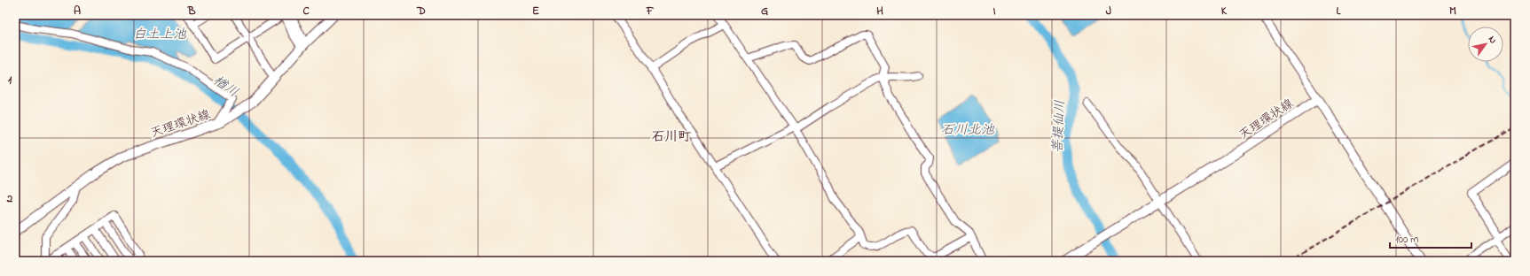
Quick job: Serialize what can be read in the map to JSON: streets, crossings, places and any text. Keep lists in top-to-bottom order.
{
  "streets": {
    "main road": ["天理環状線"]
  },
  "districts": ["石川町"],
  "water": [
    "白土上池",
    "楢川",
    "菩提仙川",
    "石川北池"
  ],
  "scale_bar": "100 m",
  "north": "top right",
  "grid": {
    "columns": [
      "A",
      "B",
      "C",
      "D",
      "E",
      "F",
      "G",
      "H",
      "I",
      "J",
      "K",
      "L",
      "M"
    ],
    "rows": ["1", "2"]
  }
}
